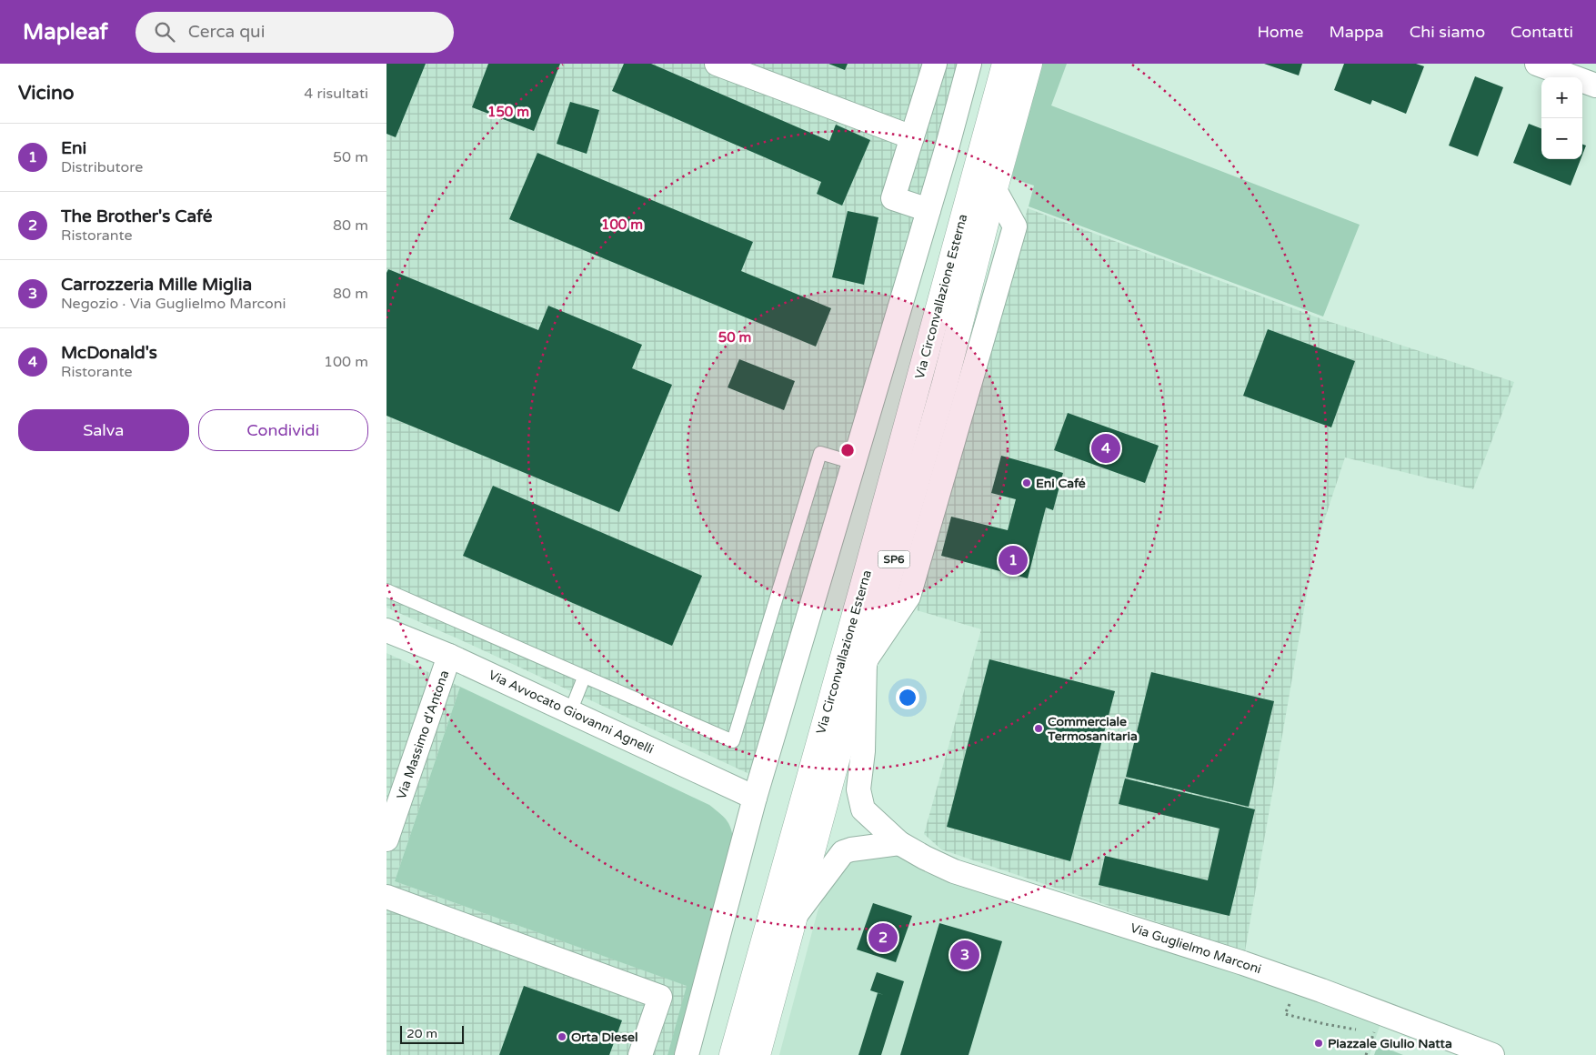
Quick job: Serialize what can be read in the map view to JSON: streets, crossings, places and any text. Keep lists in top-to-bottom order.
{
  "streets": {
    "main road": ["Via Circonvallazione Esterna", "SP6"],
    "street": ["Via Avvocato Giovanni Agnelli", "Via Massimo d'Antona", "Via Guglielmo Marconi"]
  },
  "crossings": [
    ["Via Circonvallazione Esterna", "Via Guglielmo Marconi"],
    ["Via Avvocato Giovanni Agnelli", "Via Massimo d'Antona"]
  ],
  "places": [
    "Eni Café",
    "Commerciale Termosanitaria",
    "Orta Diesel",
    "Piazzale Giulio Natta"
  ],
  "scale_bar": "20 m",
  "page": {
    "header": "Mapleaf",
    "search": "Cerca qui",
    "nav": [
      "Home",
      "Mappa",
      "Chi siamo",
      "Contatti"
    ],
    "heading": ["Vicino", "4 risultati"],
    "map_buttons": ["+", "−"],
    "list": [
      {
        "mark": "1",
        "name": "Eni",
        "note": "Distributore",
        "value": "50 m"
      },
      {
        "mark": "2",
        "name": "The Brother's Café",
        "note": "Ristorante",
        "value": "80 m"
      },
      {
        "mark": "3",
        "name": "Carrozzeria Mille Miglia",
        "note": "Negozio · Via Guglielmo Marconi",
        "value": "80 m"
      },
      {
        "mark": "4",
        "name": "McDonald's",
        "note": "Ristorante",
        "value": "100 m"
      }
    ],
    "buttons": ["Salva", "Condividi"],
    "pins": [
      "4",
      "1",
      "2",
      "3"
    ],
    "scale": "20 m"
  },
  "rings": ["150 m", "100 m", "50 m"]
}
